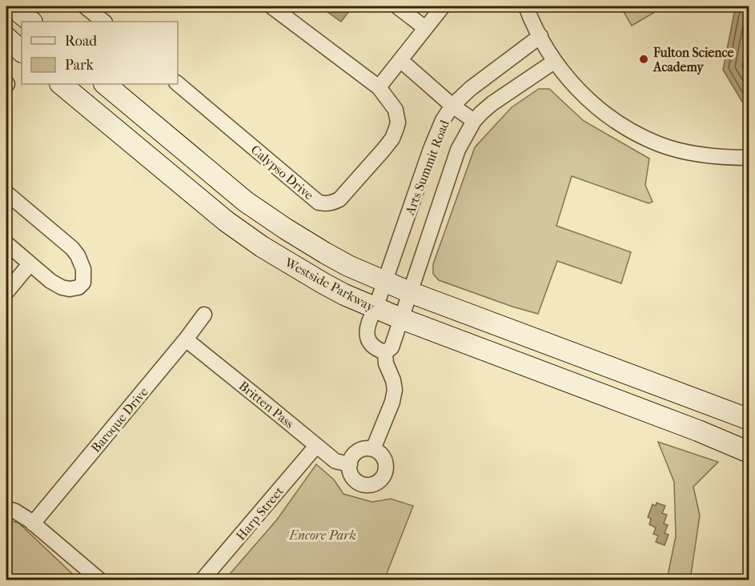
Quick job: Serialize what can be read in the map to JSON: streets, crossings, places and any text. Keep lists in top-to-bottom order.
{
  "streets": {
    "main road": ["Westside Parkway"],
    "street": [
      "Arts Summit Road",
      "Calypso Drive",
      "Britten Pass",
      "Baroque Drive",
      "Harp Street"
    ]
  },
  "crossings": [
    ["Arts Summit Road", "Westside Parkway"],
    ["Britten Pass", "Baroque Drive"],
    ["Britten Pass", "Harp Street"]
  ],
  "parks": ["Encore Park"],
  "places": ["Fulton Science Academy"],
  "legend": ["Road", "Park"]
}
